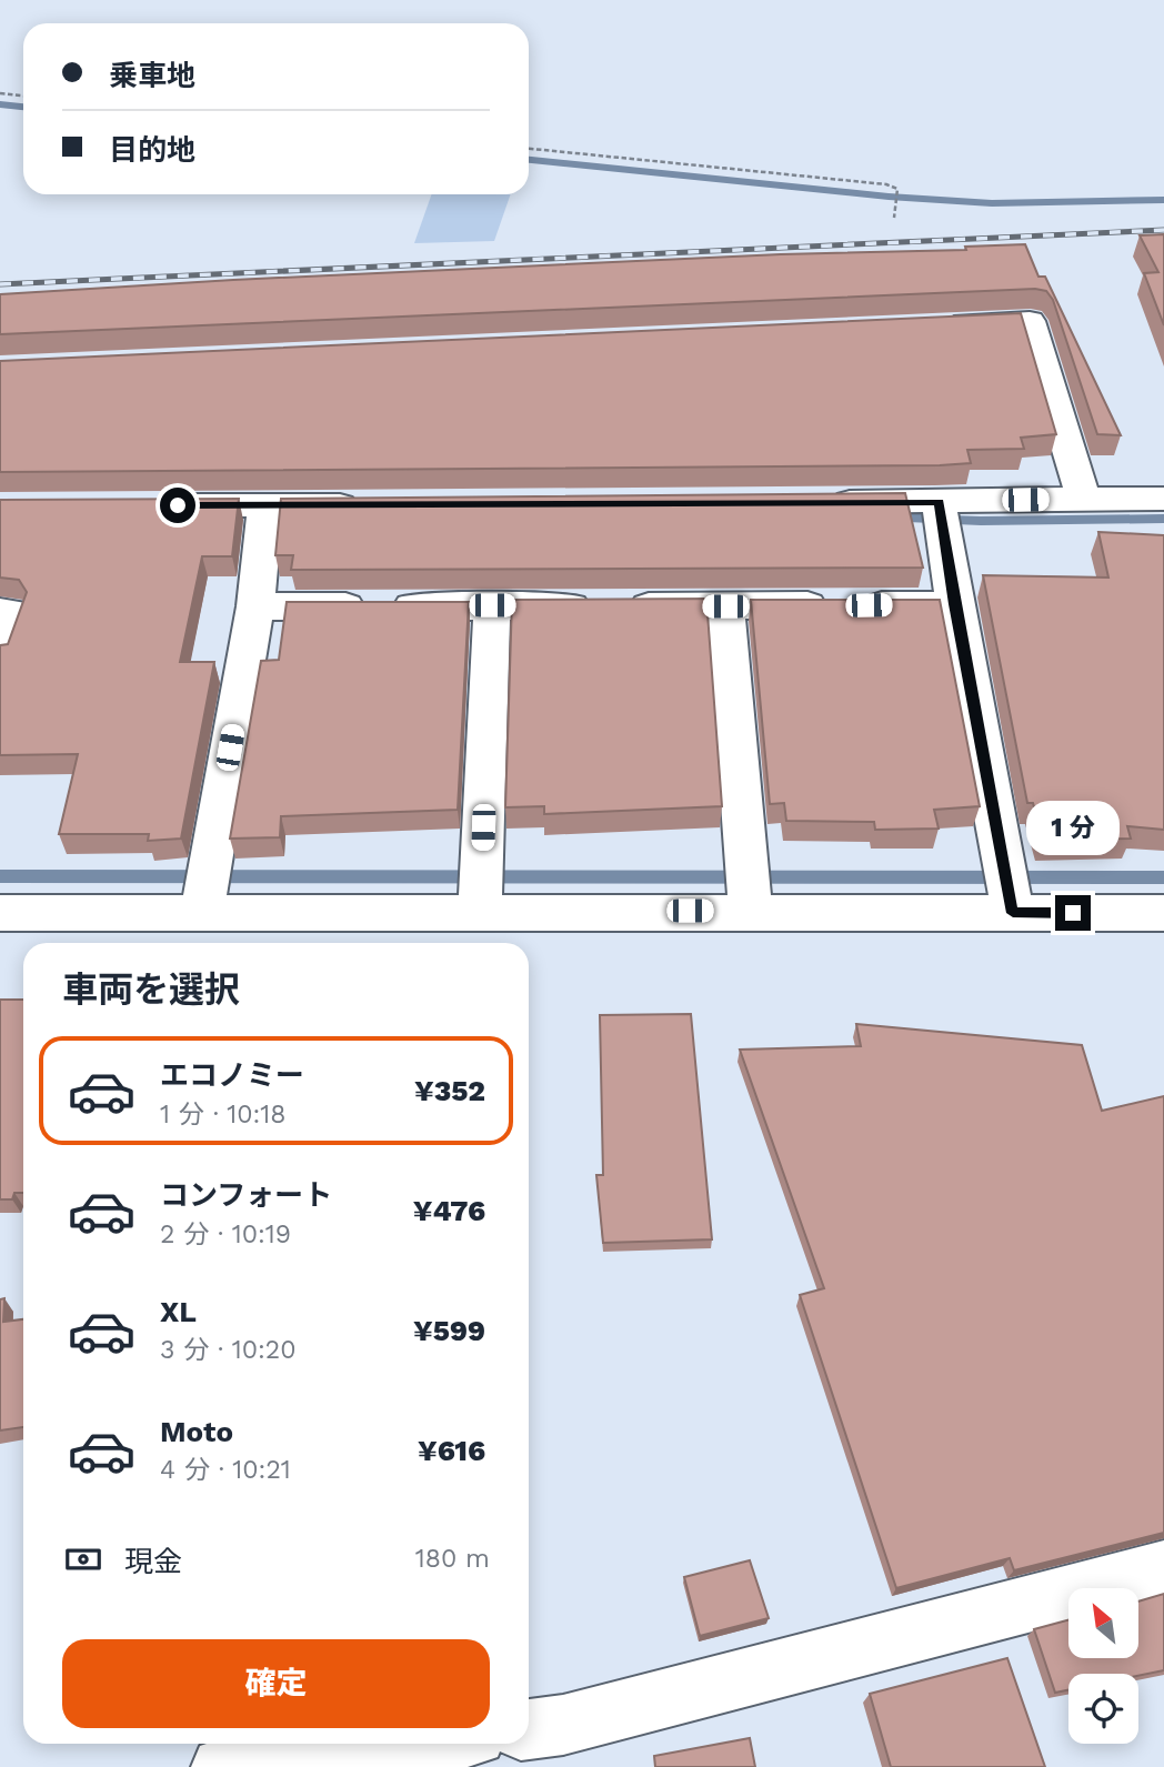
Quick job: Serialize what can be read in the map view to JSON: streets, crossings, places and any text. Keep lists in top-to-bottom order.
{
  "north": "top left",
  "page": {
    "banner": ["乗車地", "目的地"],
    "bubble": "1 分",
    "heading": "車両を選択",
    "list": [
      {
        "name": "エコノミー",
        "note": "1 分 · 10:18",
        "value": "¥352"
      },
      {
        "name": "コンフォート",
        "note": "2 分 · 10:19",
        "value": "¥476"
      },
      {
        "name": "XL",
        "note": "3 分 · 10:20",
        "value": "¥599"
      },
      {
        "name": "Moto",
        "note": "4 分 · 10:21",
        "value": "¥616"
      }
    ],
    "pay": ["現金", "180 m"],
    "buttons": "確定"
  }
}
